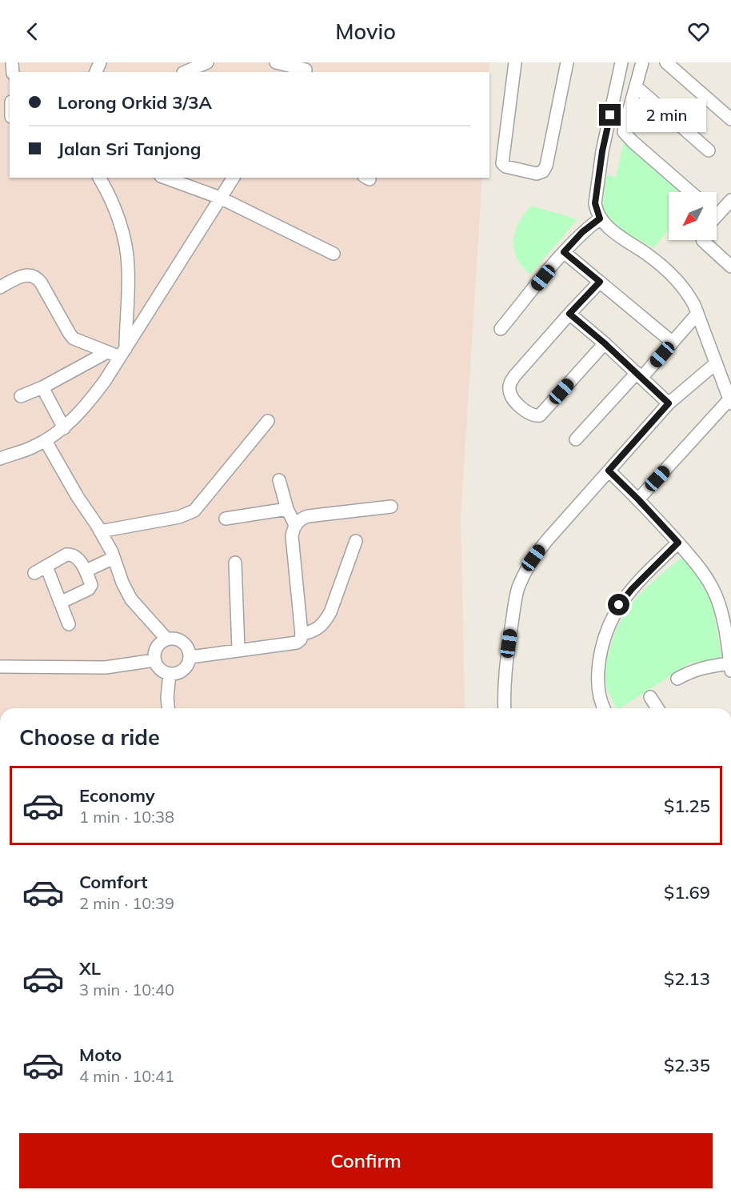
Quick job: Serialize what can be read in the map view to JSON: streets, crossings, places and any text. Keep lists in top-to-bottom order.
{
  "north": "bottom left",
  "page": {
    "header": "Movio",
    "banner": ["Lorong Orkid 3/3A", "Jalan Sri Tanjong"],
    "bubble": "2 min",
    "heading": "Choose a ride",
    "list": [
      {
        "name": "Economy",
        "note": "1 min · 10:38",
        "value": "$1.25"
      },
      {
        "name": "Comfort",
        "note": "2 min · 10:39",
        "value": "$1.69"
      },
      {
        "name": "XL",
        "note": "3 min · 10:40",
        "value": "$2.13"
      },
      {
        "name": "Moto",
        "note": "4 min · 10:41",
        "value": "$2.35"
      }
    ],
    "buttons": "Confirm"
  }
}
